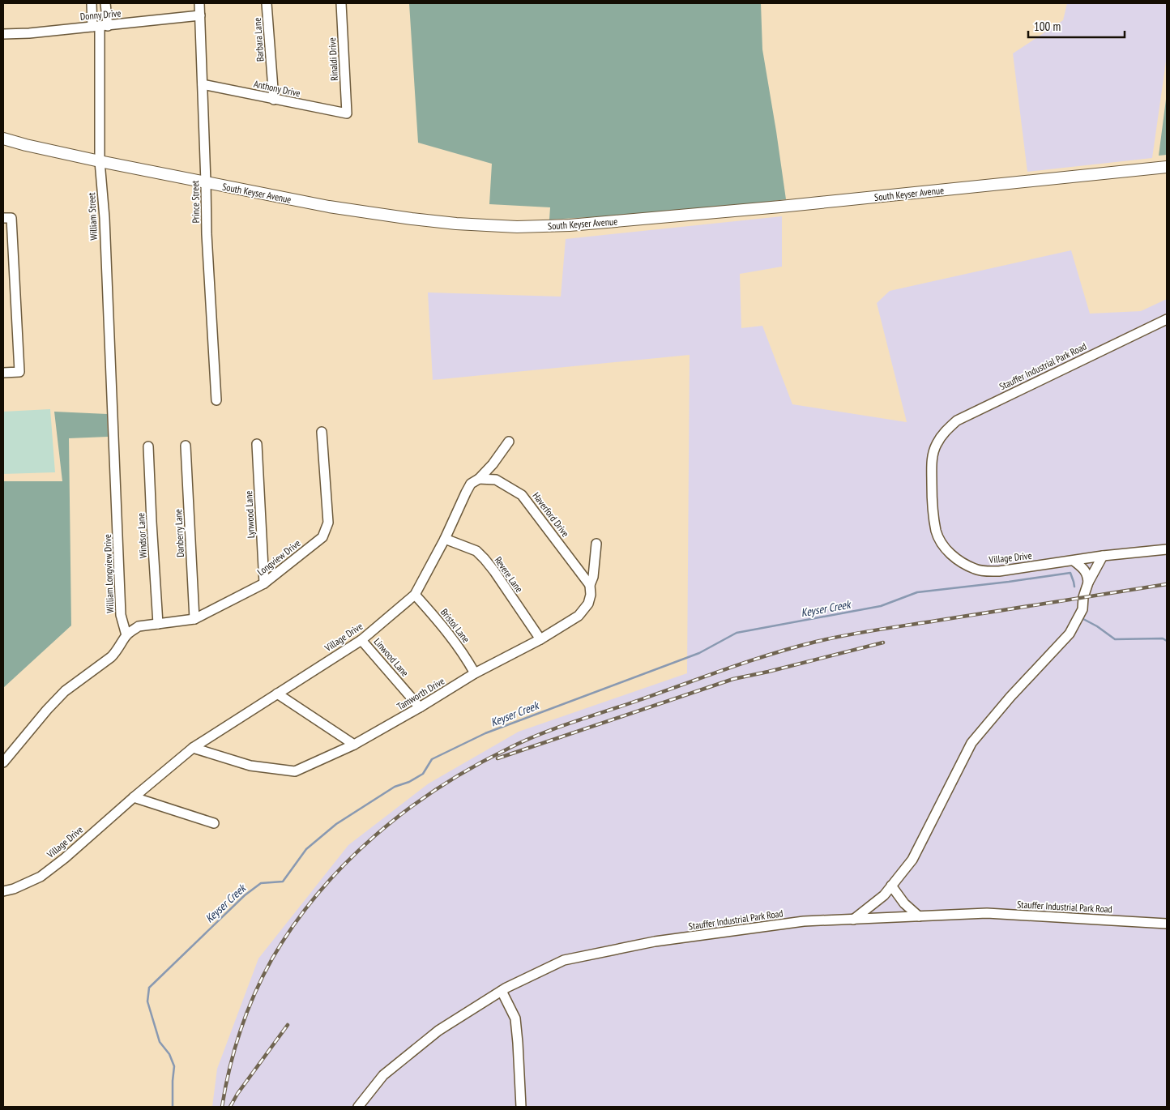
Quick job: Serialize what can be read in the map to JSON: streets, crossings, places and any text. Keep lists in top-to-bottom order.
{
  "streets": {
    "main road": ["South Keyser Avenue"],
    "street": [
      "Donny Drive",
      "Barbara Lane",
      "Rinaldi Drive",
      "Anthony Drive",
      "Prince Street",
      "William Street",
      "Stauffer Industrial Park Road",
      "Lynwood Lane",
      "Haverford Drive",
      "Danberry Lane",
      "Windsor Lane",
      "Longview Drive",
      "Village Drive",
      "William Longview Drive",
      "Revere Lane",
      "Bristol Lane",
      "Linwood Lane",
      "Tamworth Drive"
    ]
  },
  "crossings": [
    ["Donny Drive", "Prince Street"],
    ["Donny Drive", "William Street"],
    ["Barbara Lane", "Anthony Drive"],
    ["Rinaldi Drive", "Anthony Drive"],
    ["Anthony Drive", "Prince Street"],
    ["South Keyser Avenue", "Prince Street"],
    ["South Keyser Avenue", "William Street"],
    ["William Street", "William Longview Drive"],
    ["Stauffer Industrial Park Road", "Village Drive"],
    ["Lynwood Lane", "Longview Drive"],
    ["Haverford Drive", "Village Drive"],
    ["Haverford Drive", "Tamworth Drive"],
    ["Danberry Lane", "Longview Drive"],
    ["Windsor Lane", "Longview Drive"],
    ["Longview Drive", "William Longview Drive"],
    ["Village Drive", "Revere Lane"],
    ["Village Drive", "Bristol Lane"],
    ["Village Drive", "Linwood Lane"],
    ["Village Drive", "Tamworth Drive"],
    ["Revere Lane", "Tamworth Drive"],
    ["Bristol Lane", "Tamworth Drive"],
    ["Linwood Lane", "Tamworth Drive"]
  ],
  "water": ["Keyser Creek"],
  "scale_bar": "100 m"
}
